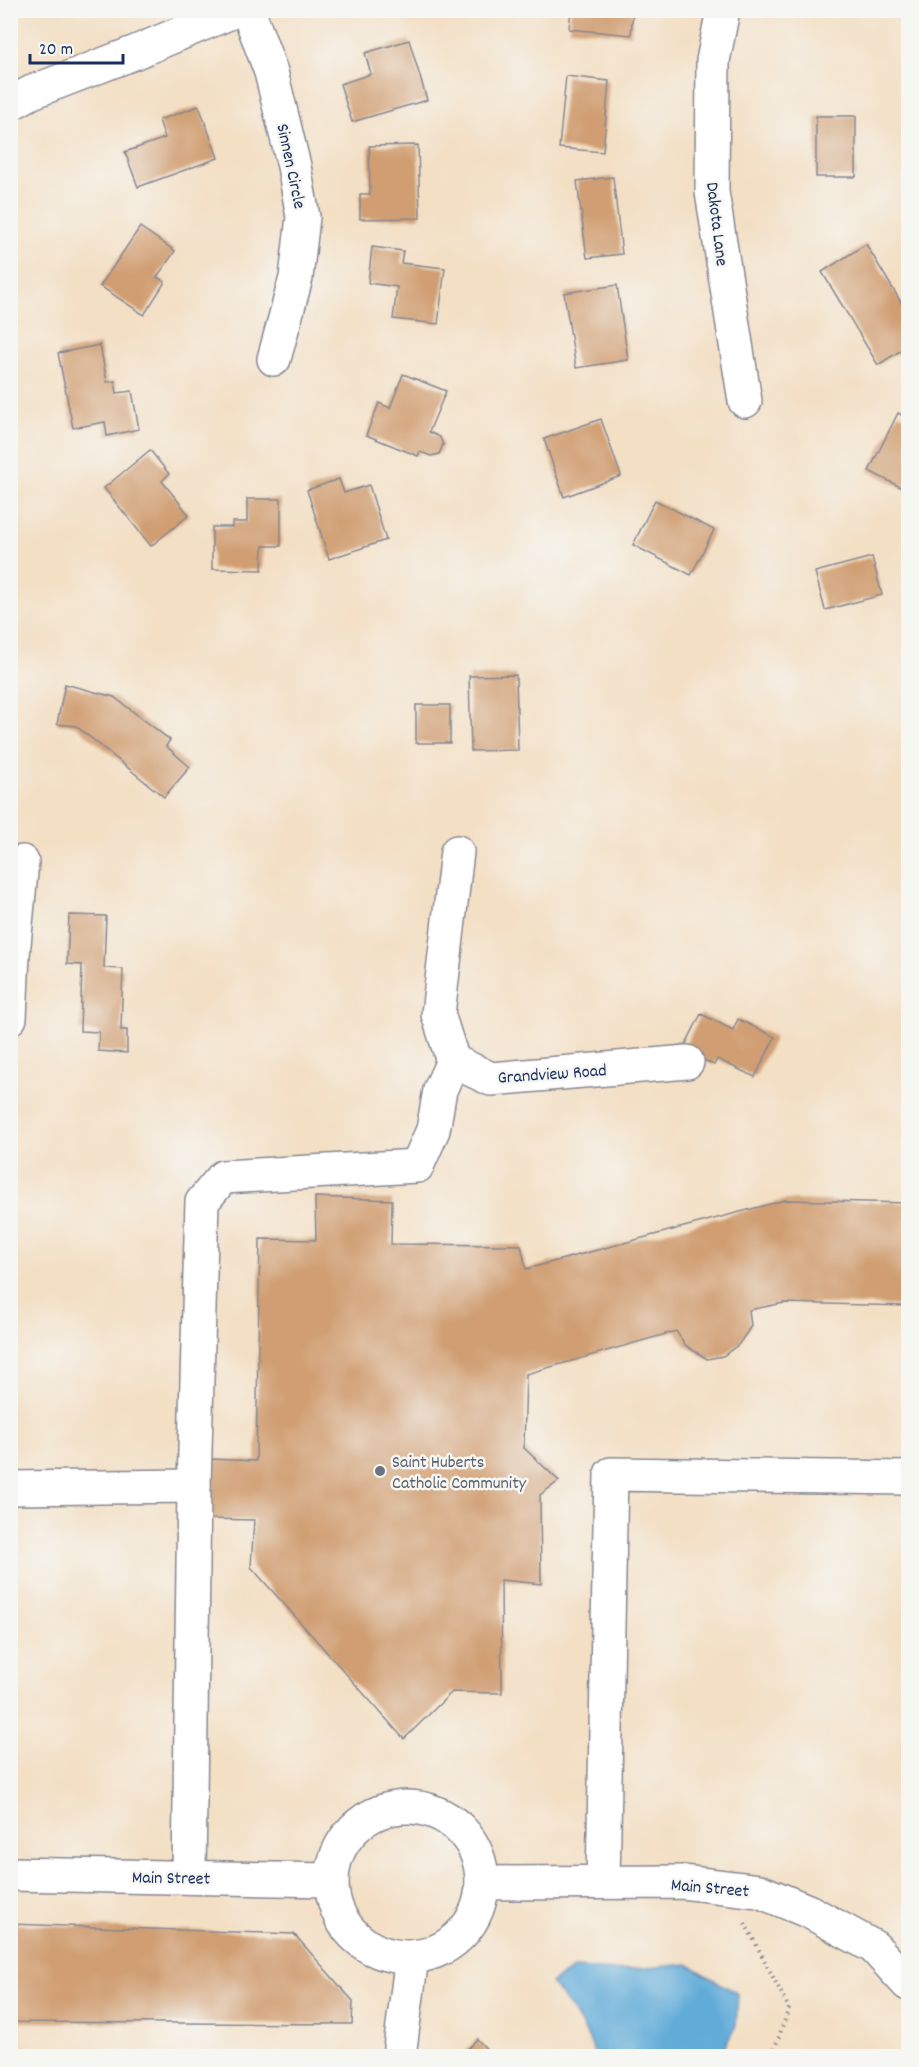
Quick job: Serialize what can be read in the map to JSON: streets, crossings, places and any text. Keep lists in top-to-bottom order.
{
  "streets": {
    "street": [
      "Sinnen Circle",
      "Dakota Lane",
      "Grandview Road",
      "Main Street"
    ]
  },
  "places": ["Saint Huberts Catholic Community"],
  "scale_bar": "20 m"
}
